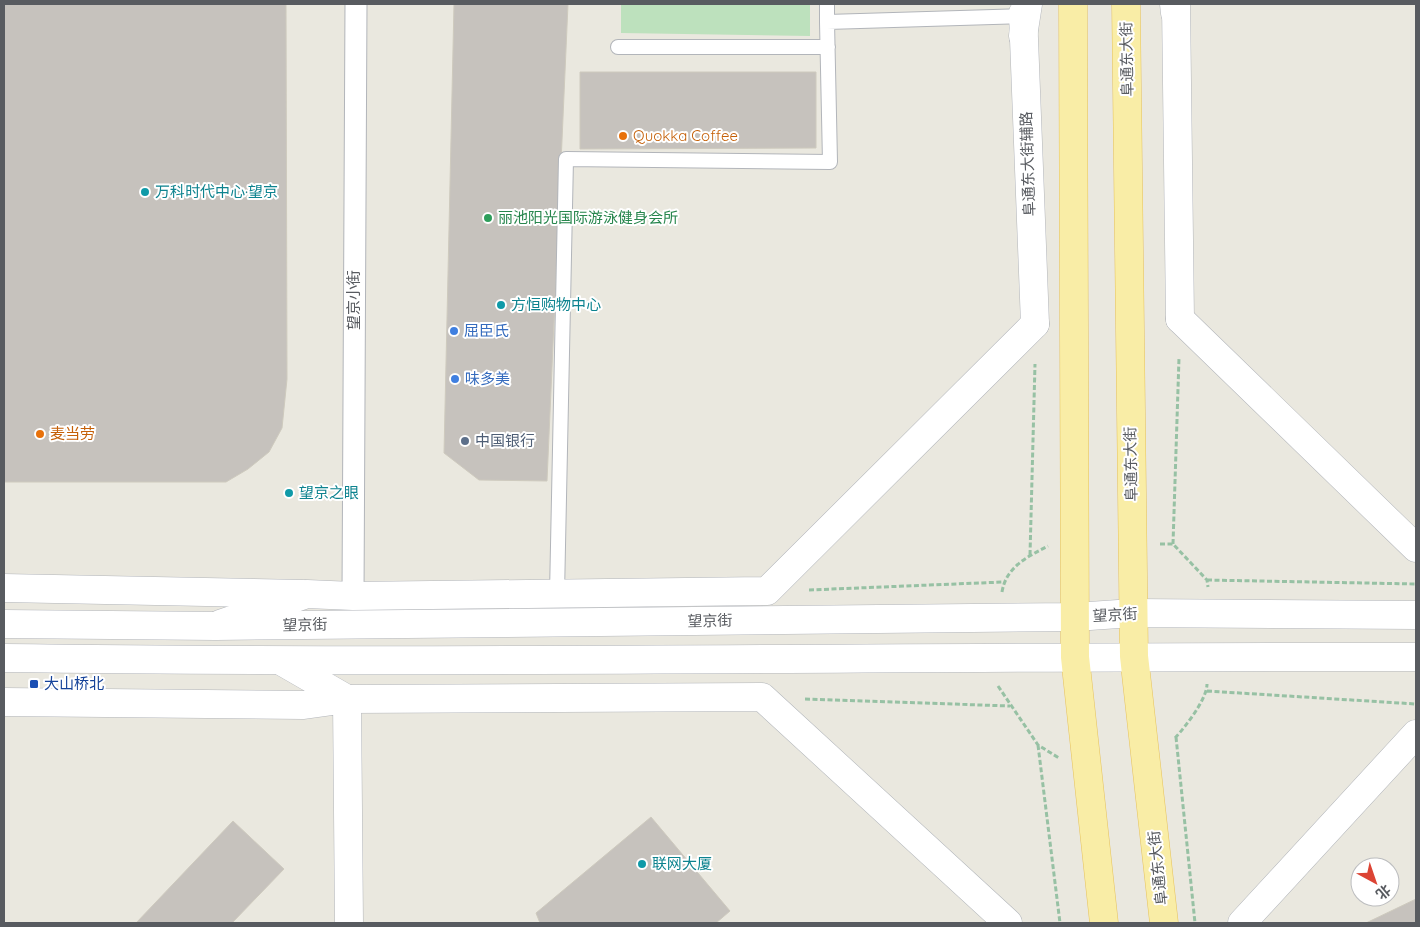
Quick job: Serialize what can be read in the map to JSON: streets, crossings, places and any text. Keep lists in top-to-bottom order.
{
  "streets": {
    "main road": ["阜通东大街"],
    "street": ["阜通东大街辅路", "望京小街", "望京街"]
  },
  "crossings": [
    ["阜通东大街", "望京街"]
  ],
  "places": {
    "other": [
      "Quokka Coffee",
      "万科时代中心·望京",
      "丽池阳光国际游泳健身会所",
      "方恒购物中心",
      "屈臣氏",
      "味多美",
      "麦当劳",
      "中国银行",
      "望京之眼",
      "联网大厦"
    ],
    "transit": ["大山桥北"]
  },
  "north": "bottom right"
}
